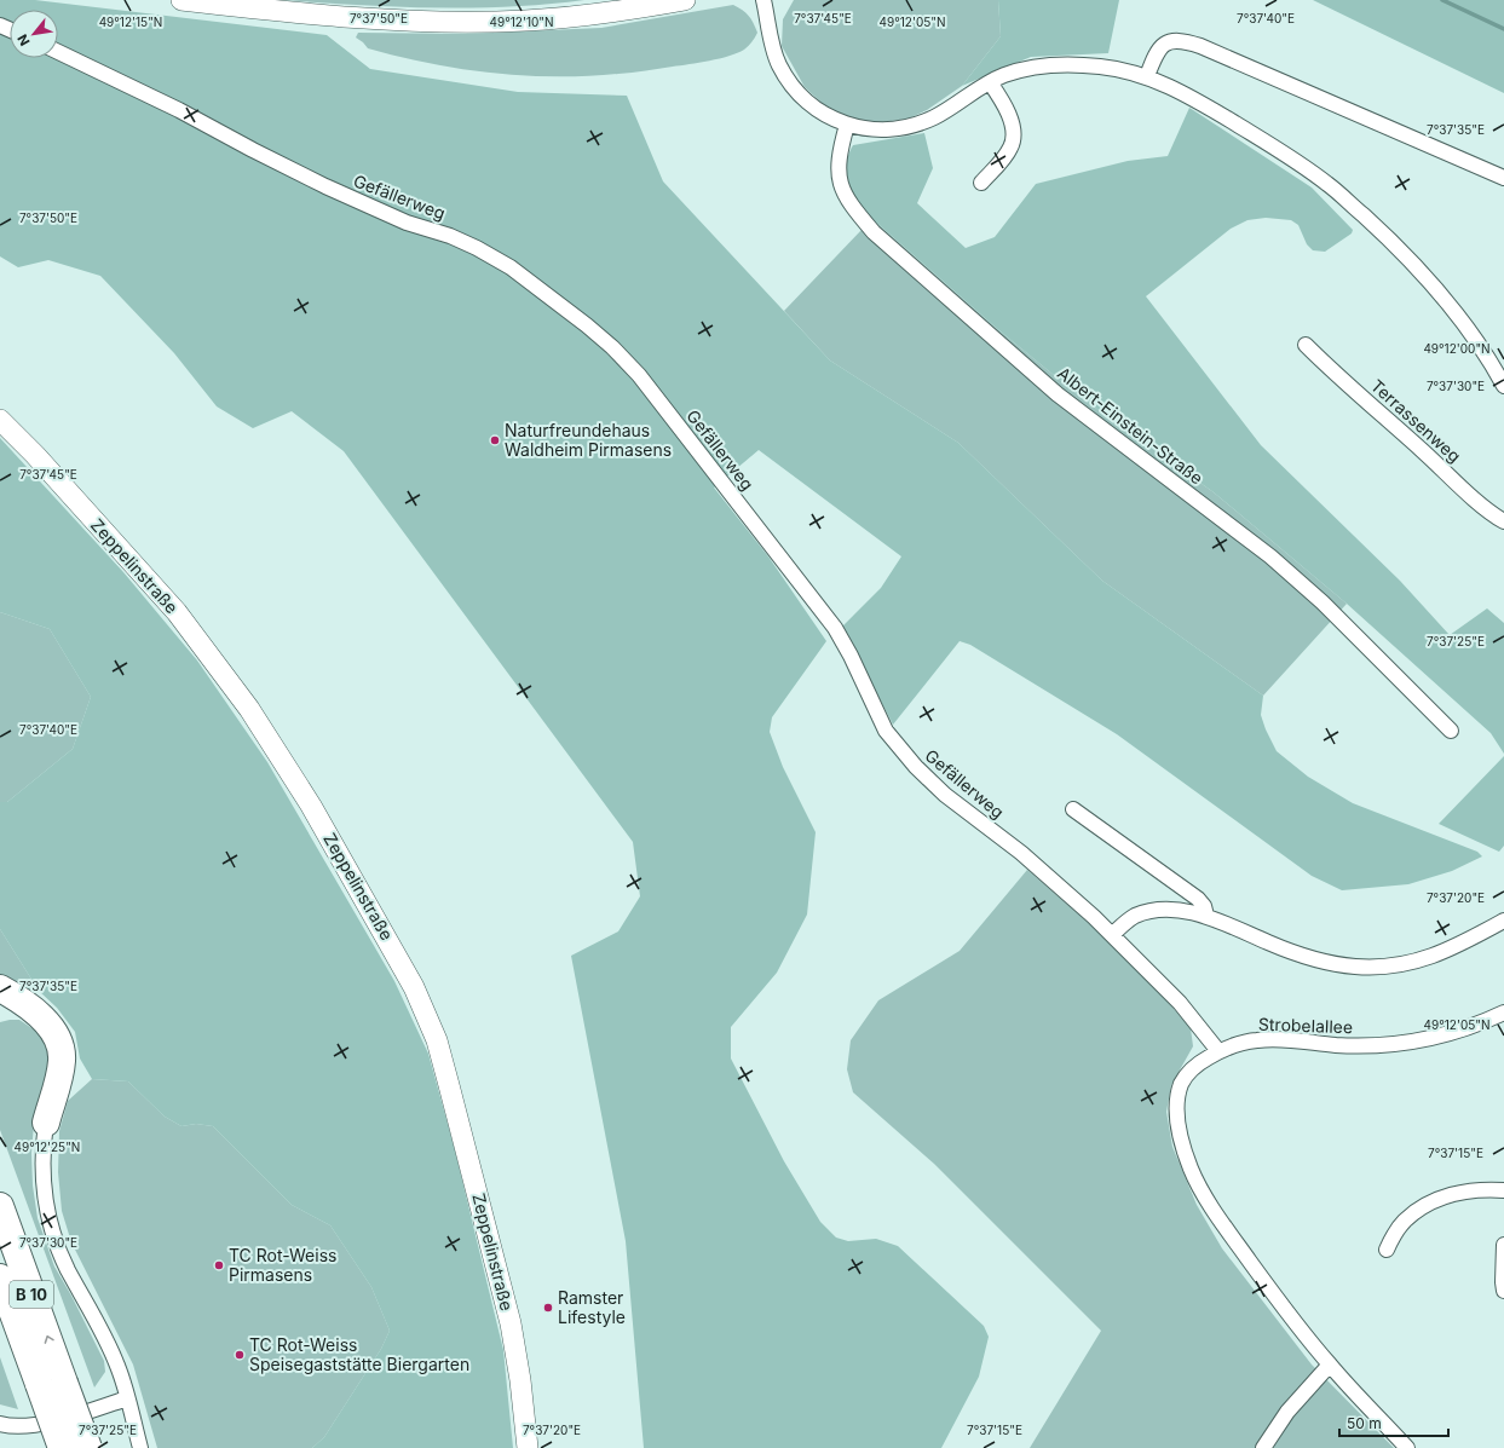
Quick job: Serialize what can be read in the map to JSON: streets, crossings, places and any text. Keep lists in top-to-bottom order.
{
  "streets": {
    "highway": ["B 10"],
    "street": [
      "Gefällerweg",
      "Terrassenweg",
      "Albert-Einstein-Straße",
      "Zeppelinstraße",
      "Strobelallee"
    ]
  },
  "crossings": [
    ["Gefällerweg", "Strobelallee"]
  ],
  "places": [
    "Naturfreundehaus Waldheim Pirmasens",
    "TC Rot-Weiss Pirmasens",
    "Ramster Lifestyle",
    "TC Rot-Weiss Speisegaststätte Biergarten"
  ],
  "scale_bar": "50 m",
  "north": "bottom left",
  "coordinates": [
    "7°37'50\"E",
    "7°37'45\"E",
    "7°37'40\"E",
    "49°12'15\"N",
    "49°12'10\"N",
    "49°12'05\"N",
    "7°37'35\"E",
    "49°12'00\"N",
    "7°37'30\"E",
    "7°37'25\"E",
    "7°37'20\"E",
    "49°12'25\"N",
    "7°37'15\"E"
  ]
}
